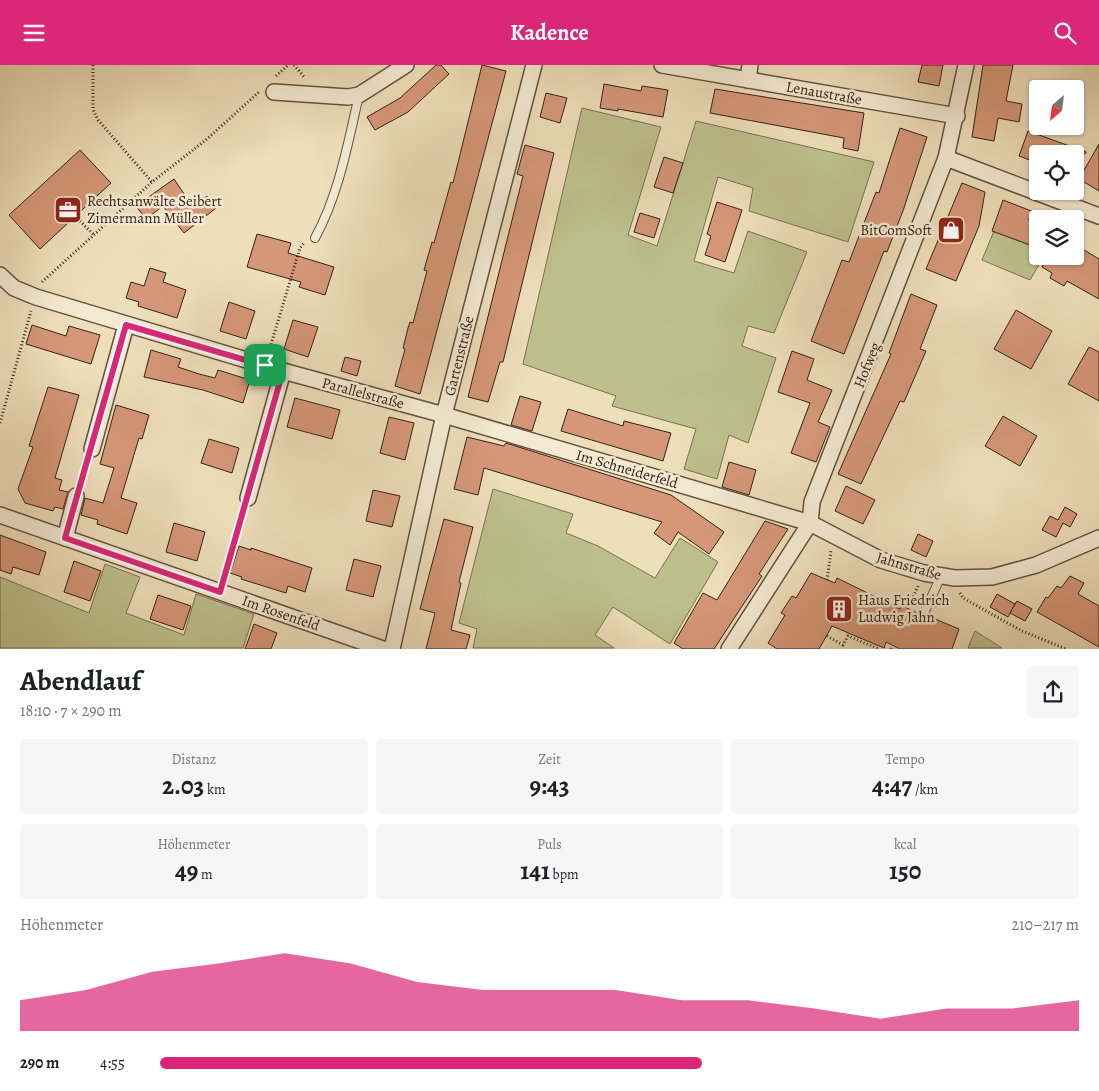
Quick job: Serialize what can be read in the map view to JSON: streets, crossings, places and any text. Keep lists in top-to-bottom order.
{
  "streets": {
    "street": [
      "Lenaustraße",
      "Gartenstraße",
      "Hofweg",
      "Parallelstraße",
      "Im Schneiderfeld",
      "Jahnstraße",
      "Im Rosenfeld"
    ]
  },
  "crossings": [
    ["Lenaustraße", "Hofweg"],
    ["Gartenstraße", "Parallelstraße"],
    ["Gartenstraße", "Im Schneiderfeld"],
    ["Hofweg", "Im Schneiderfeld"],
    ["Hofweg", "Jahnstraße"],
    ["Parallelstraße", "Im Schneiderfeld"],
    ["Im Schneiderfeld", "Jahnstraße"]
  ],
  "places": {
    "office": ["Rechtsanwälte Seibert Zimermann Müller"],
    "shop": ["BitComSoft"],
    "building": ["Haus Friedrich Ludwig Jahn"]
  },
  "north": "bottom left",
  "page": {
    "header": "Kadence",
    "heading": ["Abendlauf", "18:10 · 7 × 290 m"],
    "stats": [
      ["Distanz", "2.03 km"],
      ["Zeit", "9:43"],
      ["Tempo", "4:47 /km"],
      ["Höhenmeter", "49 m"],
      ["Puls", "141 bpm"],
      ["kcal", "150"]
    ],
    "chart": ["Höhenmeter", "210–217 m"],
    "list": [
      {
        "name": "290 m",
        "note": "4:55"
      }
    ]
  }
}
